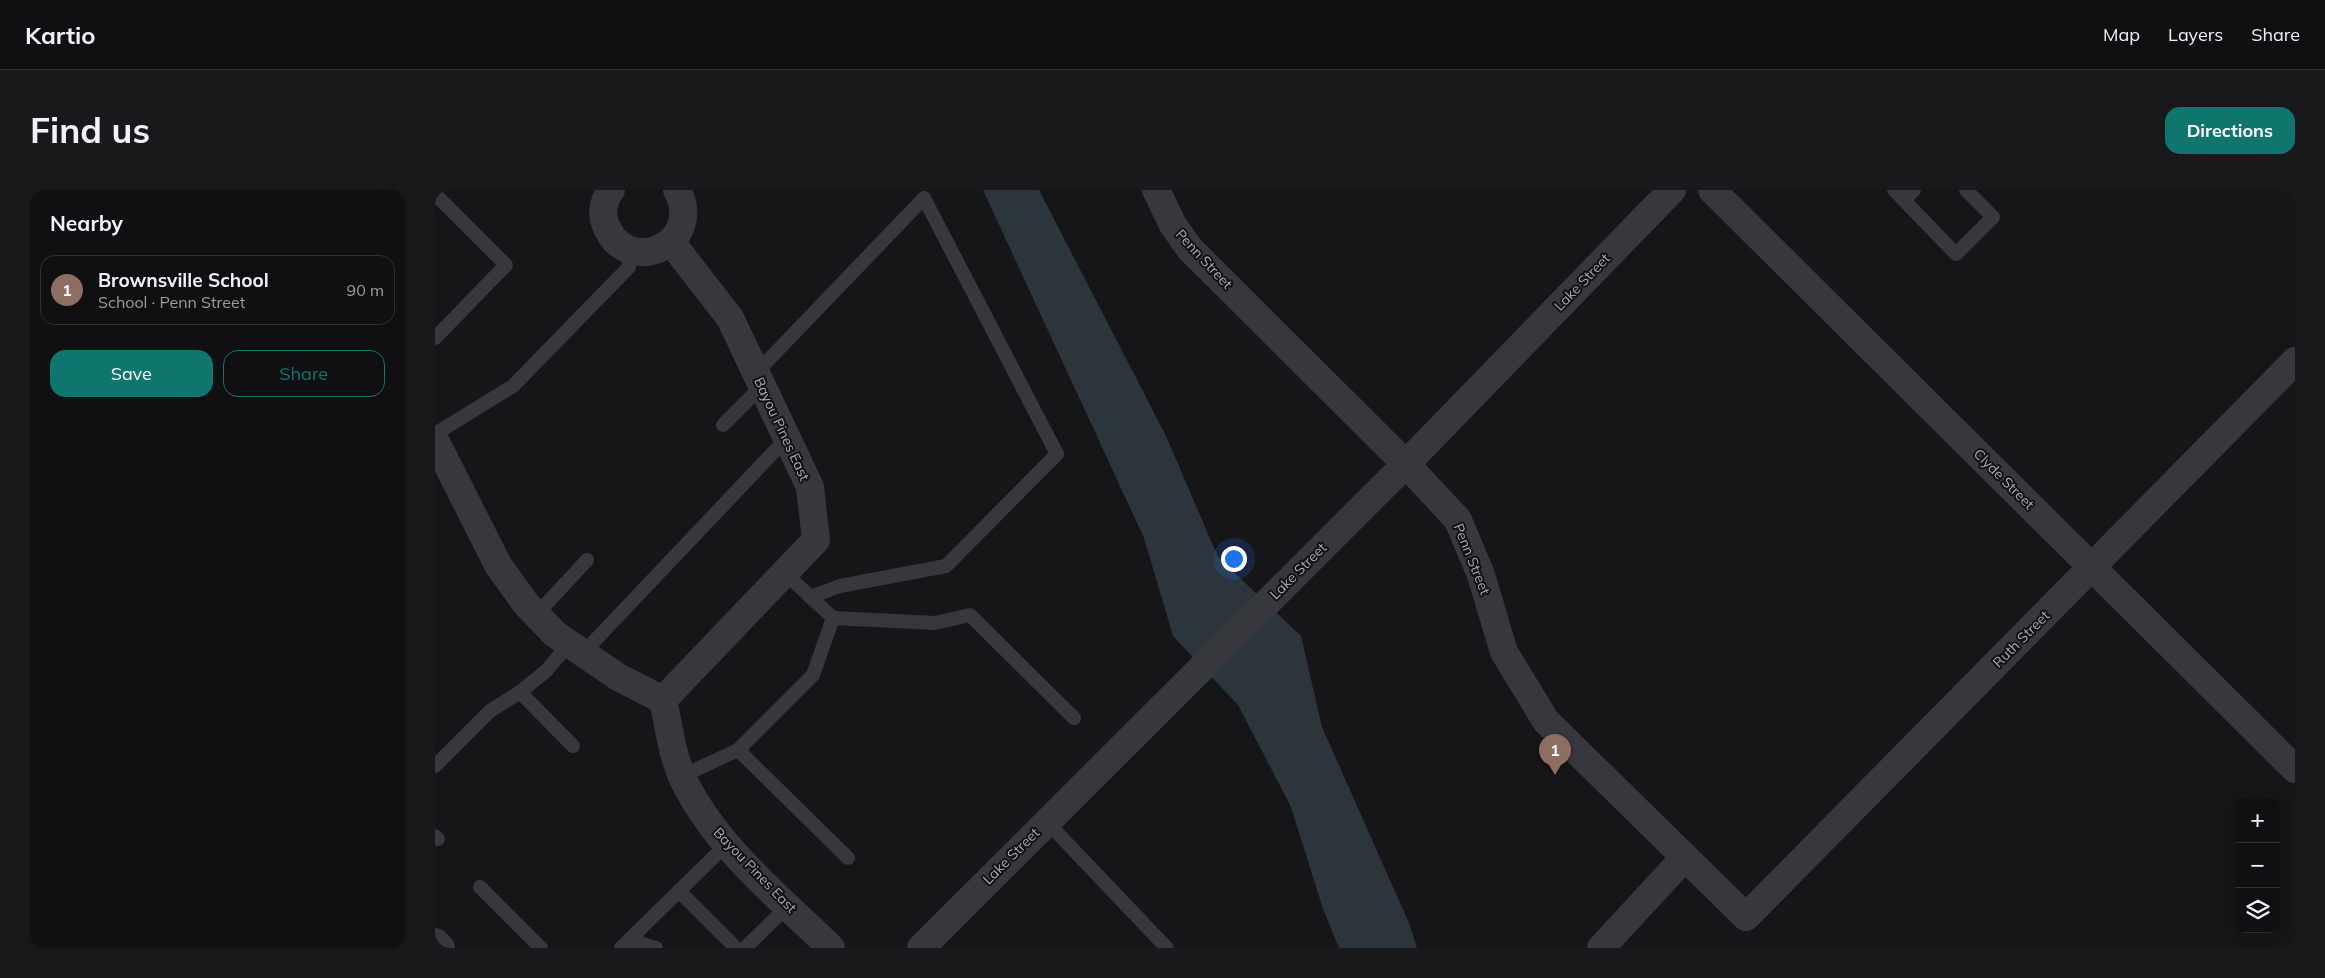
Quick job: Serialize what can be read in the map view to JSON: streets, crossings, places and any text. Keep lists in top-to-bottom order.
{
  "streets": {
    "street": [
      "Penn Street",
      "Lake Street",
      "Bayou Pines East",
      "Clyde Street",
      "Ruth Street"
    ]
  },
  "crossings": [
    ["Penn Street", "Lake Street"],
    ["Penn Street", "Ruth Street"],
    ["Clyde Street", "Ruth Street"]
  ],
  "page": {
    "header": "Kartio",
    "nav": ["Map", "Layers", "Share"],
    "buttons": [
      "Directions",
      ["Save", "Share"]
    ],
    "title": "Find us",
    "heading": "Nearby",
    "list": [
      {
        "mark": "1",
        "name": "Brownsville School",
        "note": "School · Penn Street",
        "value": "90 m"
      }
    ],
    "pins": "1",
    "map_buttons": ["+", "−"]
  }
}
